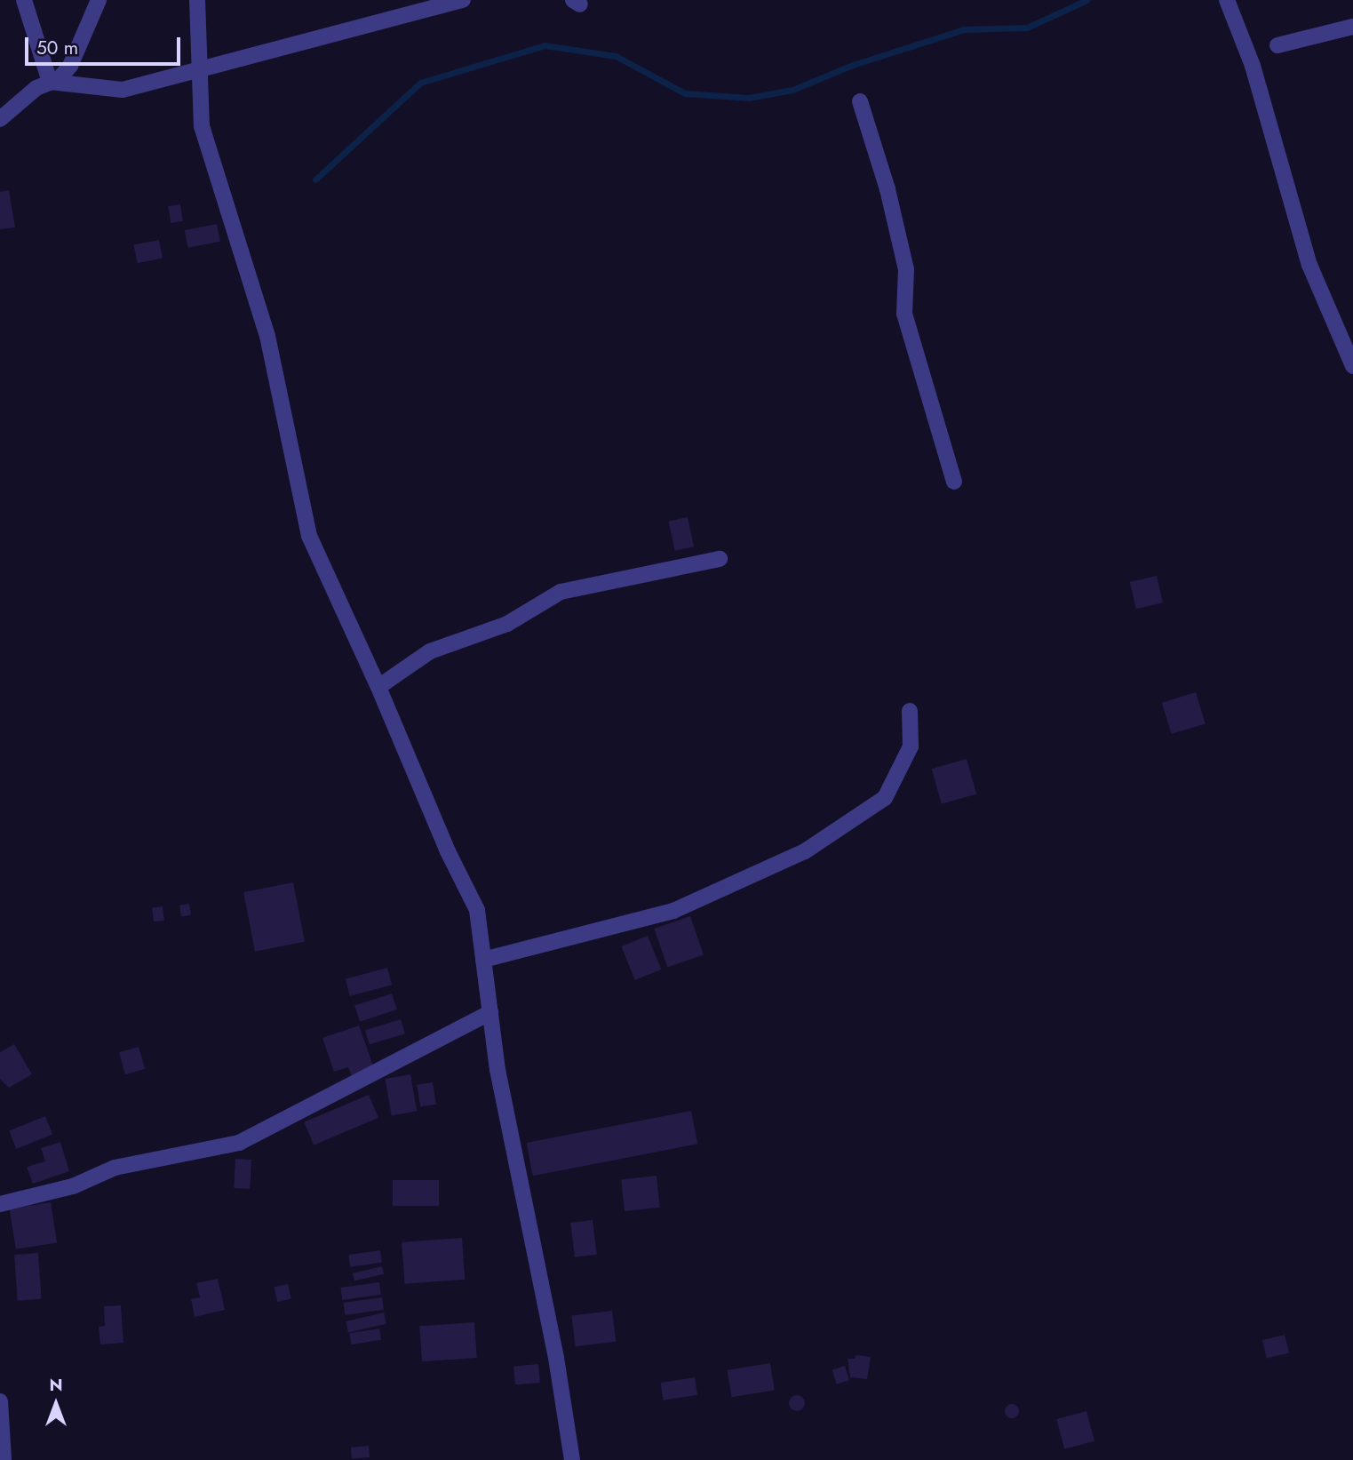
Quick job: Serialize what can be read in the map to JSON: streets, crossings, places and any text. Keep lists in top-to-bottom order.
{
  "scale_bar": "50 m",
  "north": "top"
}
